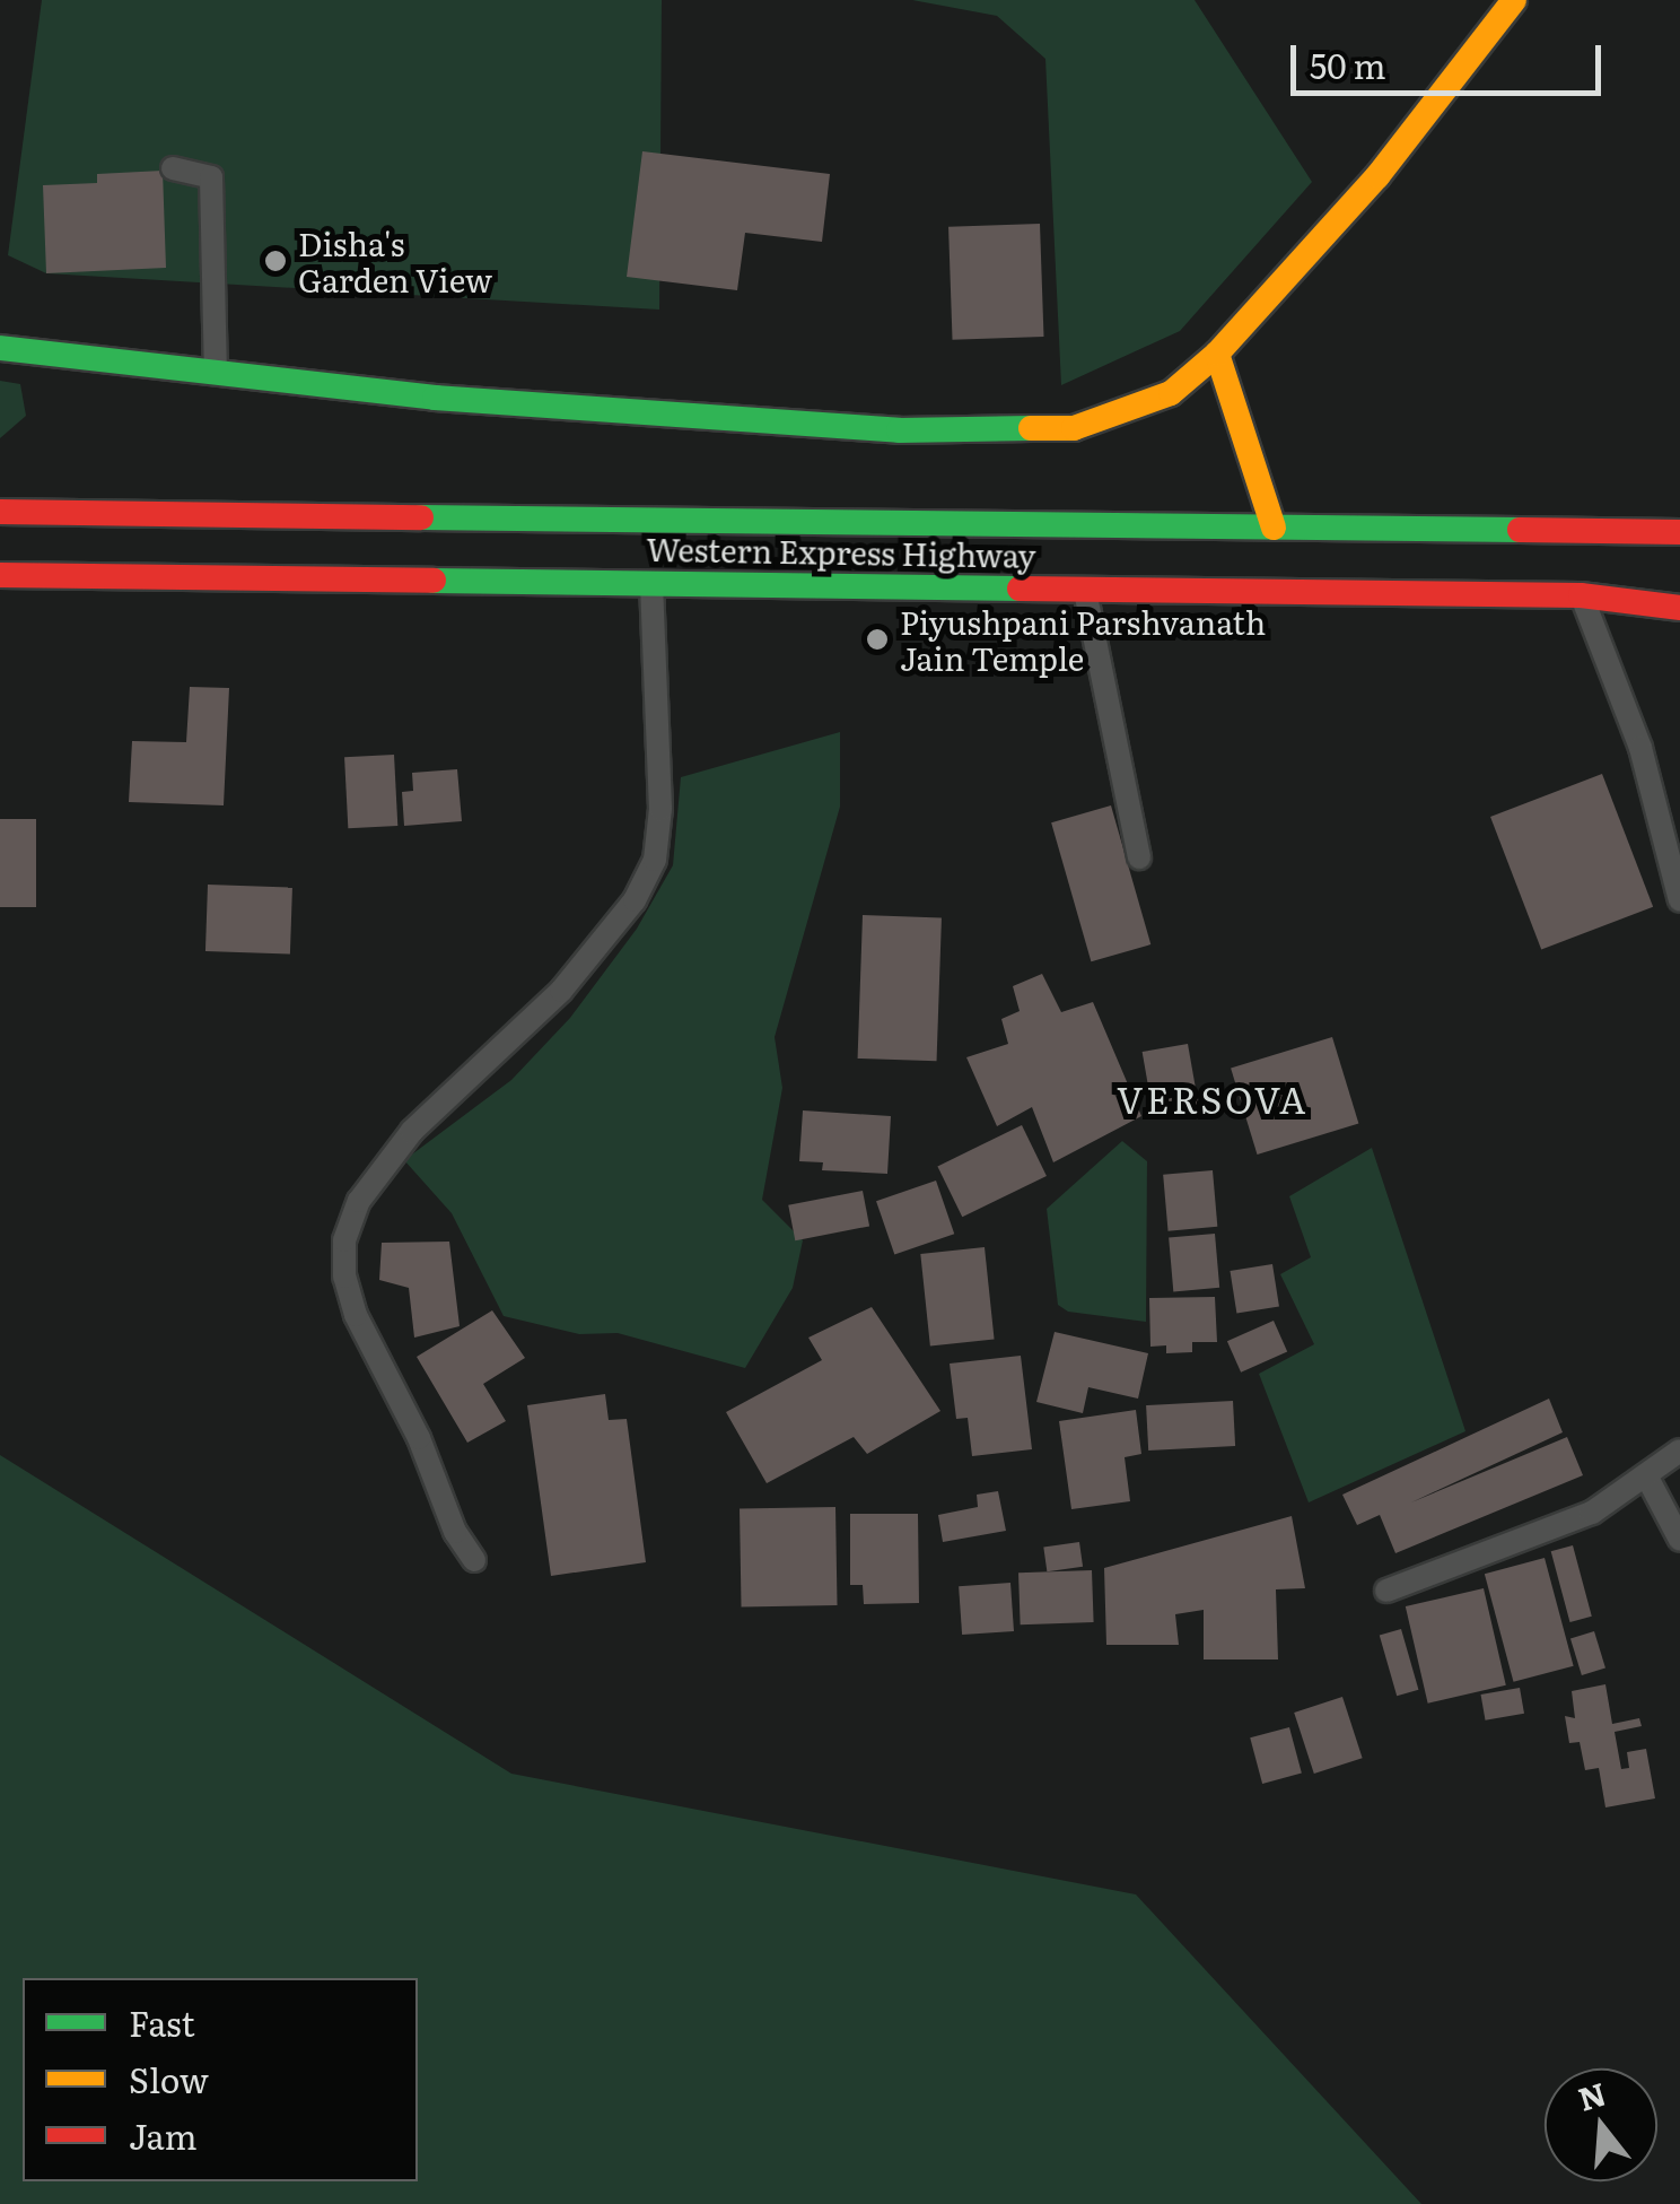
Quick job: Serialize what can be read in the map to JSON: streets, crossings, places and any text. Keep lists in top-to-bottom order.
{
  "streets": {
    "main road": ["Western Express Highway"]
  },
  "districts": ["VERSOVA"],
  "places": ["Disha's Garden View", "Piyushpani Parshvanath Jain Temple"],
  "legend": ["Fast", "Slow", "Jam"],
  "scale_bar": "50 m",
  "north": "top"
}
